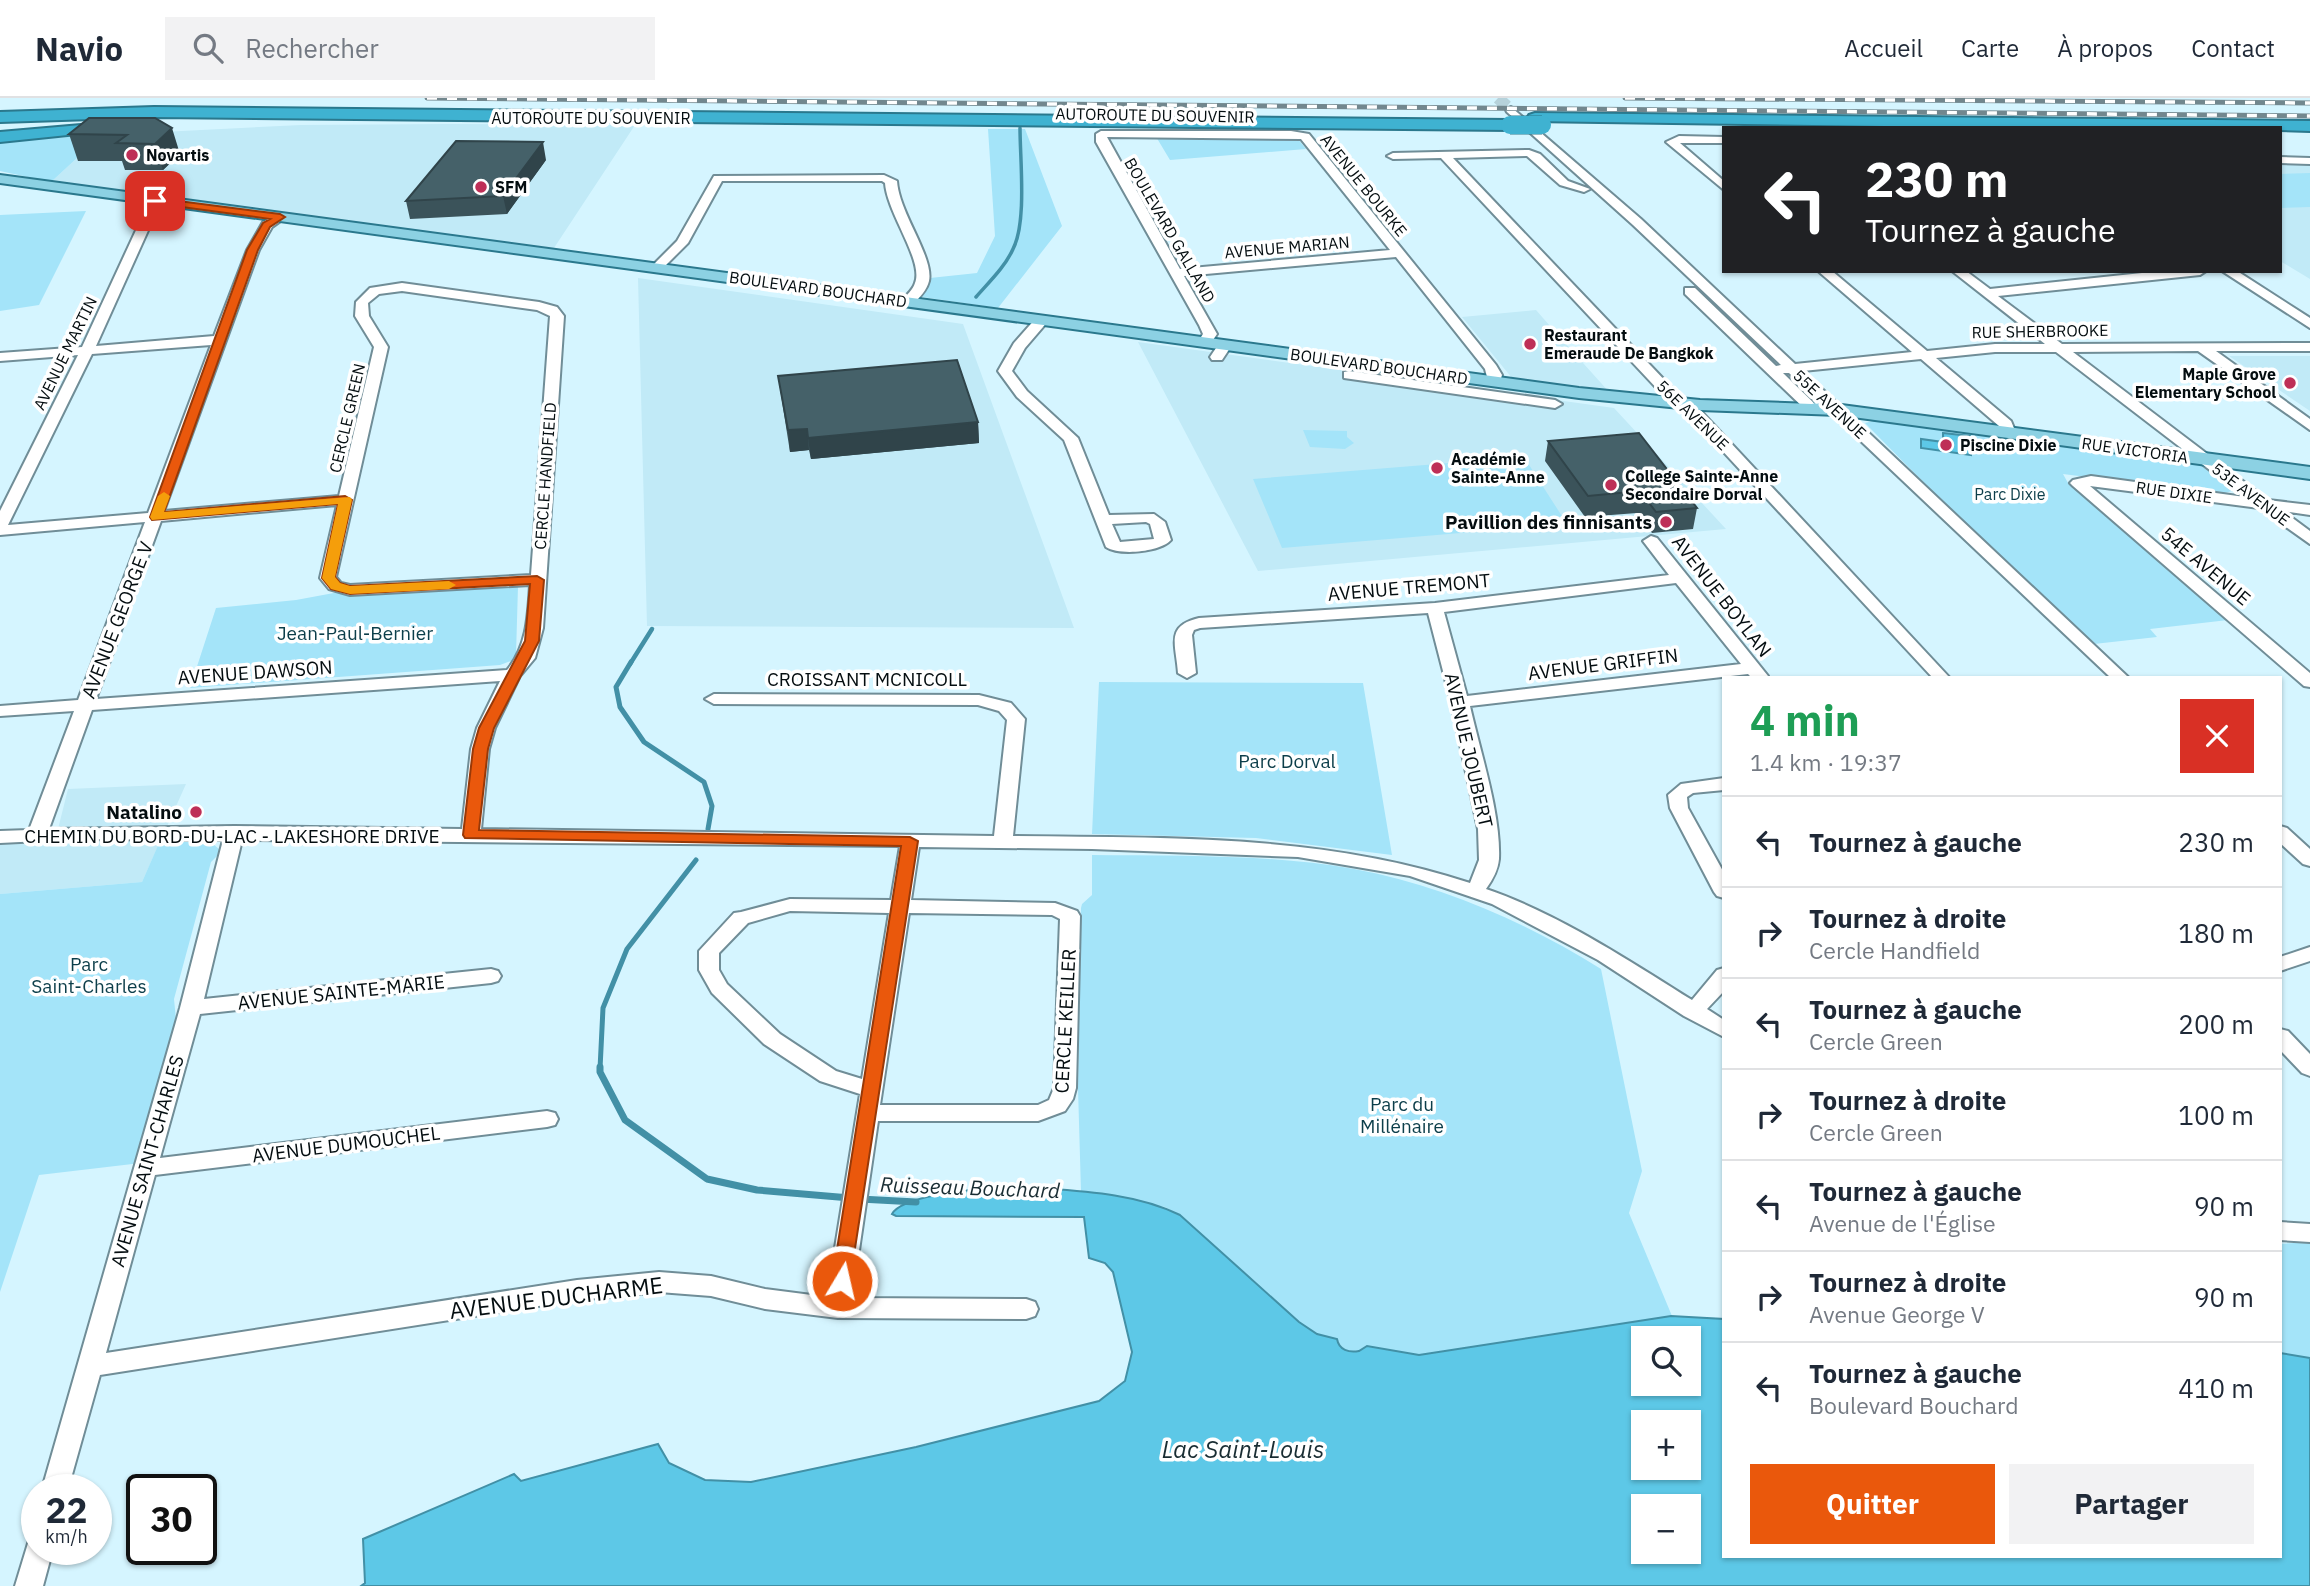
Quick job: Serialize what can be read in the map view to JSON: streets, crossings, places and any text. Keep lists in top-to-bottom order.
{
  "streets": {
    "highway": ["AUTOROUTE DU SOUVENIR"],
    "main road": ["BOULEVARD BOUCHARD", "RUE VICTORIA"],
    "street": [
      "AVENUE BOURKE",
      "BOULEVARD GALLAND",
      "AVENUE MARIAN",
      "RUE SHERBROOKE",
      "AVENUE MARTIN",
      "55E AVENUE",
      "56E AVENUE",
      "CERCLE GREEN",
      "CERCLE HANDFIELD",
      "RUE DIXIE",
      "53E AVENUE",
      "54E AVENUE",
      "AVENUE TREMONT",
      "AVENUE BOYLAN",
      "AVENUE GEORGE V",
      "AVENUE GRIFFIN",
      "AVENUE DAWSON",
      "CROISSANT MCNICOLL",
      "AVENUE JOUBERT",
      "CHEMIN DU BORD-DU-LAC - LAKESHORE DRIVE",
      "AVENUE SAINTE-MARIE",
      "CERCLE KEILLER",
      "AVENUE DUMOUCHEL",
      "AVENUE SAINT-CHARLES",
      "AVENUE DUCHARME"
    ]
  },
  "crossings": [
    ["AUTOROUTE DU SOUVENIR", "55E AVENUE"],
    ["AVENUE BOURKE", "BOULEVARD GALLAND"],
    ["AVENUE BOURKE", "AVENUE MARIAN"],
    ["AVENUE BOURKE", "BOULEVARD BOUCHARD"],
    ["BOULEVARD GALLAND", "AVENUE MARIAN"],
    ["BOULEVARD GALLAND", "BOULEVARD BOUCHARD"],
    ["BOULEVARD BOUCHARD", "AVENUE MARTIN"],
    ["BOULEVARD BOUCHARD", "RUE VICTORIA"],
    ["BOULEVARD BOUCHARD", "AVENUE GEORGE V"],
    ["RUE SHERBROOKE", "55E AVENUE"],
    ["RUE SHERBROOKE", "53E AVENUE"],
    ["55E AVENUE", "56E AVENUE"],
    ["55E AVENUE", "RUE VICTORIA"],
    ["56E AVENUE", "RUE VICTORIA"],
    ["CERCLE GREEN", "CERCLE HANDFIELD"],
    ["RUE VICTORIA", "53E AVENUE"],
    ["CERCLE HANDFIELD", "AVENUE DAWSON"],
    ["CERCLE HANDFIELD", "CHEMIN DU BORD-DU-LAC - LAKESHORE DRIVE"],
    ["RUE DIXIE", "53E AVENUE"],
    ["RUE DIXIE", "54E AVENUE"],
    ["AVENUE TREMONT", "AVENUE BOYLAN"],
    ["AVENUE TREMONT", "AVENUE JOUBERT"],
    ["AVENUE BOYLAN", "AVENUE GRIFFIN"],
    ["AVENUE GEORGE V", "AVENUE DAWSON"],
    ["AVENUE GEORGE V", "CHEMIN DU BORD-DU-LAC - LAKESHORE DRIVE"],
    ["AVENUE GRIFFIN", "AVENUE JOUBERT"],
    ["CROISSANT MCNICOLL", "CHEMIN DU BORD-DU-LAC - LAKESHORE DRIVE"],
    ["AVENUE JOUBERT", "CHEMIN DU BORD-DU-LAC - LAKESHORE DRIVE"],
    ["CHEMIN DU BORD-DU-LAC - LAKESHORE DRIVE", "AVENUE SAINT-CHARLES"],
    ["AVENUE SAINTE-MARIE", "AVENUE SAINT-CHARLES"],
    ["AVENUE DUMOUCHEL", "AVENUE SAINT-CHARLES"],
    ["AVENUE SAINT-CHARLES", "AVENUE DUCHARME"]
  ],
  "water": ["Ruisseau Bouchard", "Lac Saint-Louis"],
  "parks": [
    "Parc Dixie",
    "Jean-Paul-Bernier",
    "Parc Dorval",
    "Parc Saint-Charles",
    "Parc du Millénaire"
  ],
  "places": [
    "Novartis",
    "SFM",
    "Restaurant Emeraude De Bangkok",
    "Maple Grove Elementary School",
    "Piscine Dixie",
    "Académie Sainte-Anne",
    "College Sainte-Anne Secondaire Dorval",
    "Pavillion des finnisants",
    "Natalino"
  ],
  "page": {
    "header": "Navio",
    "search": "Rechercher",
    "nav": [
      "Accueil",
      "Carte",
      "À propos",
      "Contact"
    ],
    "turn": ["230 m", "Tournez à gauche"],
    "heading": ["4 min", "1.4 km · 19:37"],
    "list": [
      {
        "name": "Tournez à gauche",
        "value": "230 m"
      },
      {
        "name": "Tournez à droite",
        "note": "Cercle Handfield",
        "value": "180 m"
      },
      {
        "name": "Tournez à gauche",
        "note": "Cercle Green",
        "value": "200 m"
      },
      {
        "name": "Tournez à droite",
        "note": "Cercle Green",
        "value": "100 m"
      },
      {
        "name": "Tournez à gauche",
        "note": "Avenue de l'Église",
        "value": "90 m"
      },
      {
        "name": "Tournez à droite",
        "note": "Avenue George V",
        "value": "90 m"
      },
      {
        "name": "Tournez à gauche",
        "note": "Boulevard Bouchard",
        "value": "410 m"
      }
    ],
    "map_buttons": ["+", "−"],
    "buttons": ["Quitter", "Partager"],
    "speed": "22 km/h",
    "limit": "30"
  }
}
